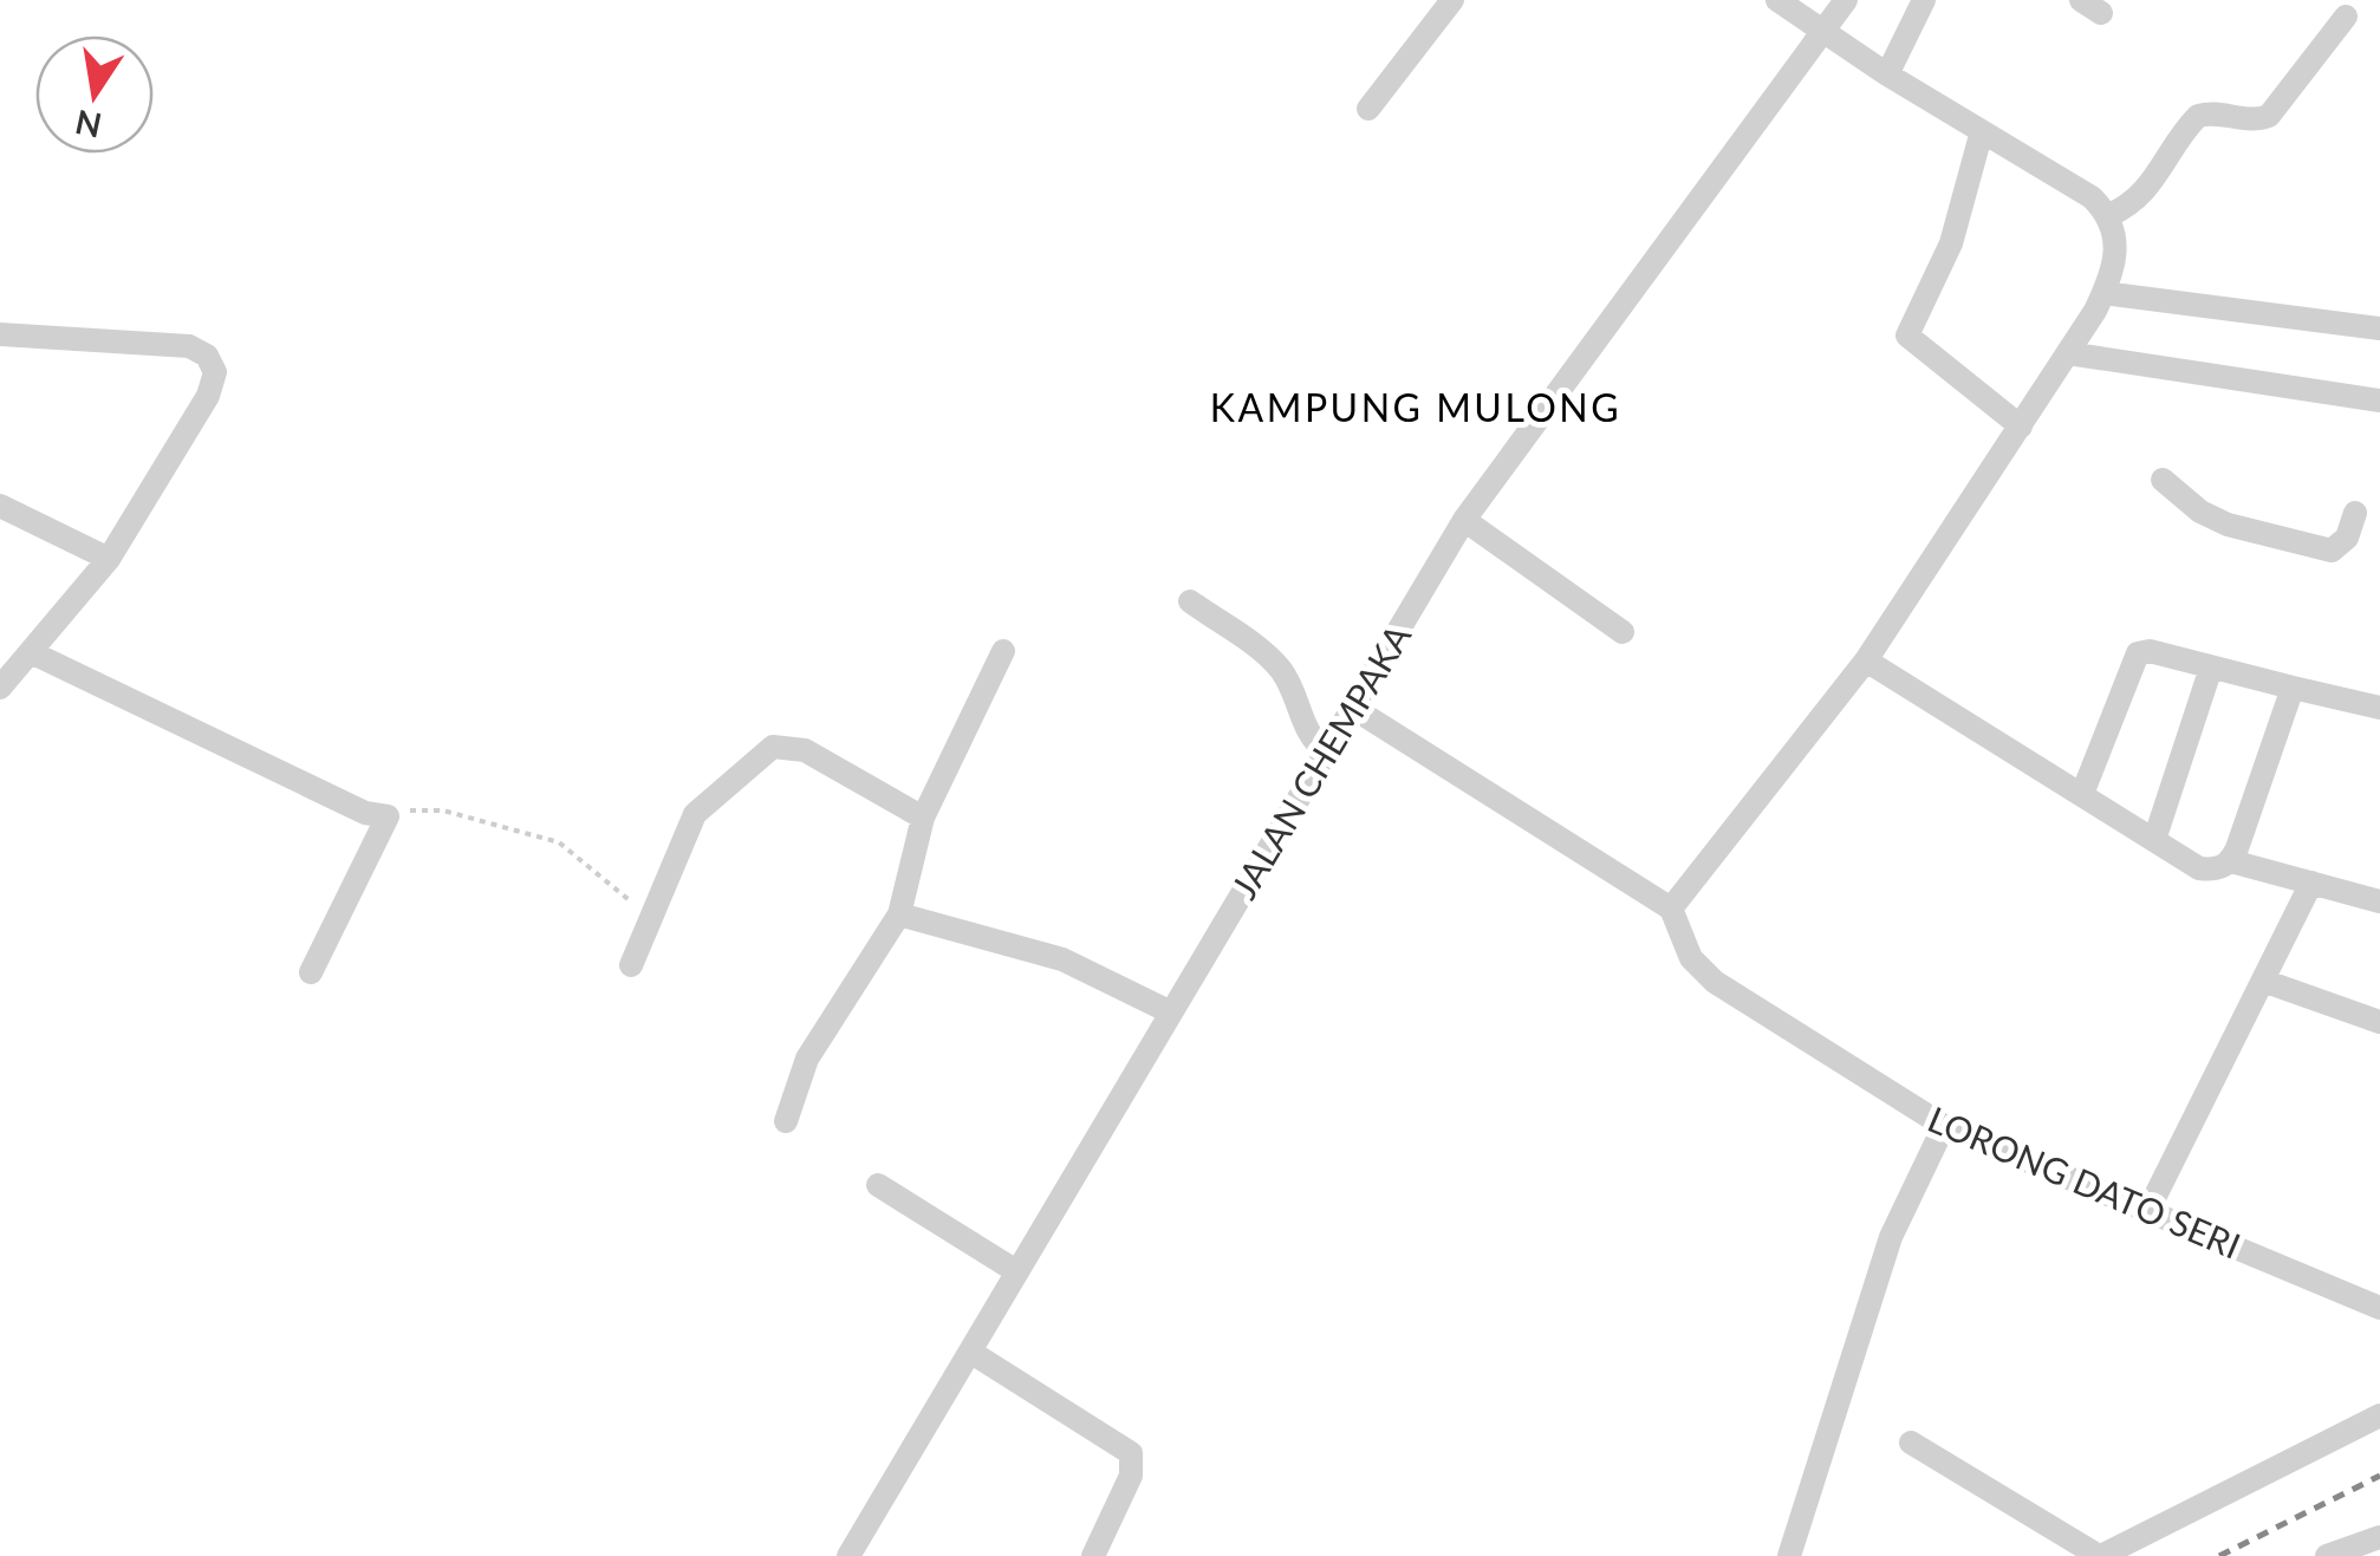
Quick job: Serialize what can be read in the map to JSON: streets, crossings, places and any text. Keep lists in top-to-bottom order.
{
  "streets": {
    "street": ["JALAN CHEMPAKA", "LORONG DATO SERI"]
  },
  "districts": ["KAMPUNG MULONG"],
  "north": "bottom"
}
